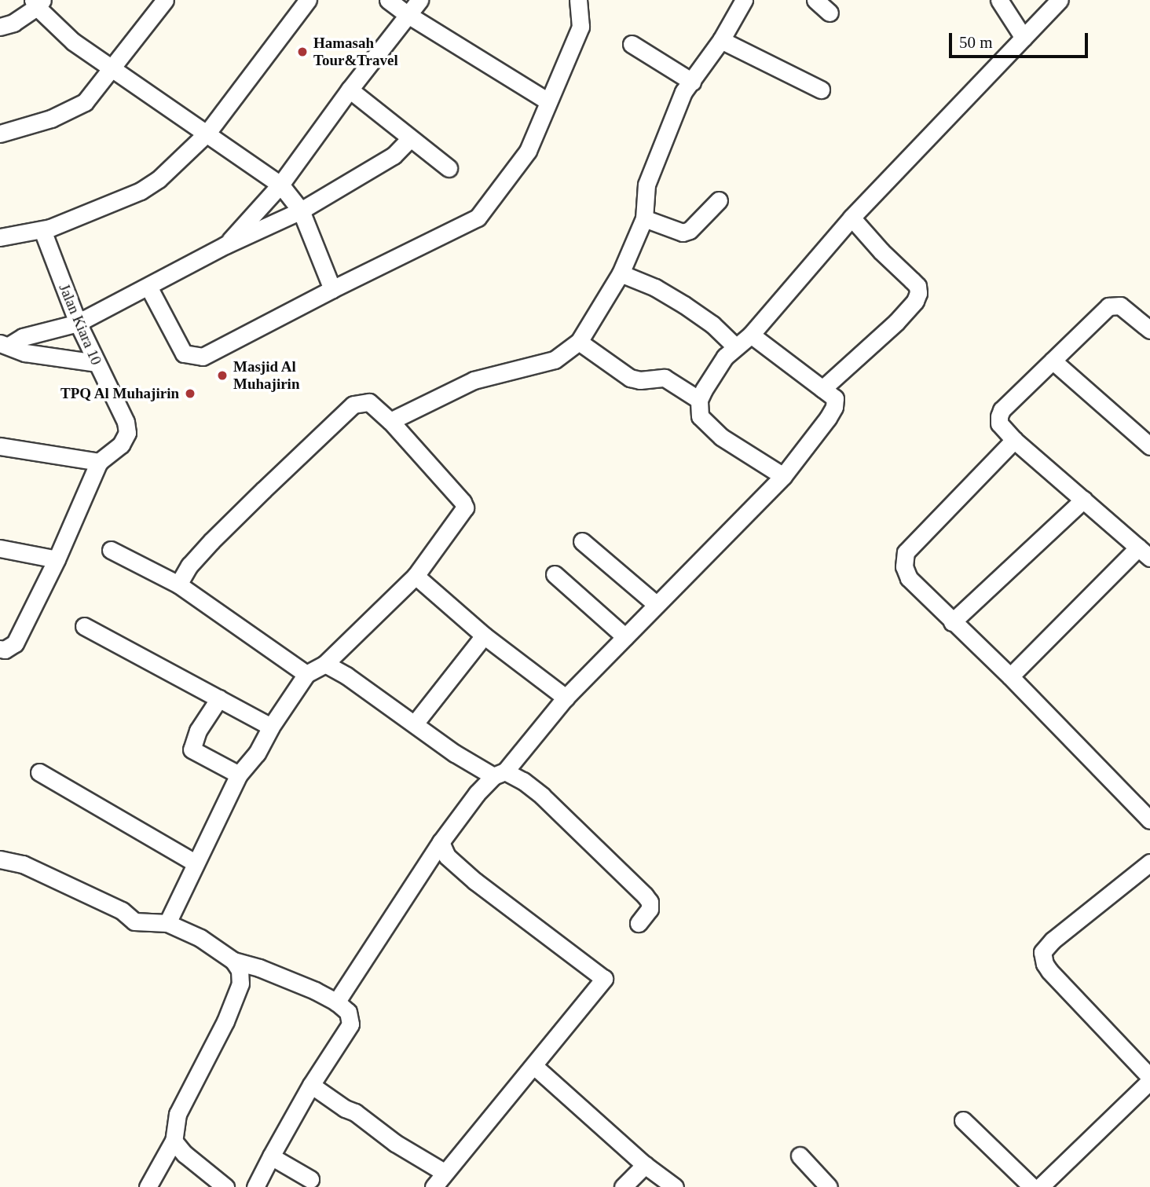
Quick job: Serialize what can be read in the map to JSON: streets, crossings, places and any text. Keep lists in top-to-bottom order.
{
  "streets": {
    "street": ["Jalan Kiara 10"]
  },
  "places": ["Hamasah Tour&Travel", "Masjid Al Muhajirin", "TPQ Al Muhajirin"],
  "scale_bar": "50 m"
}
